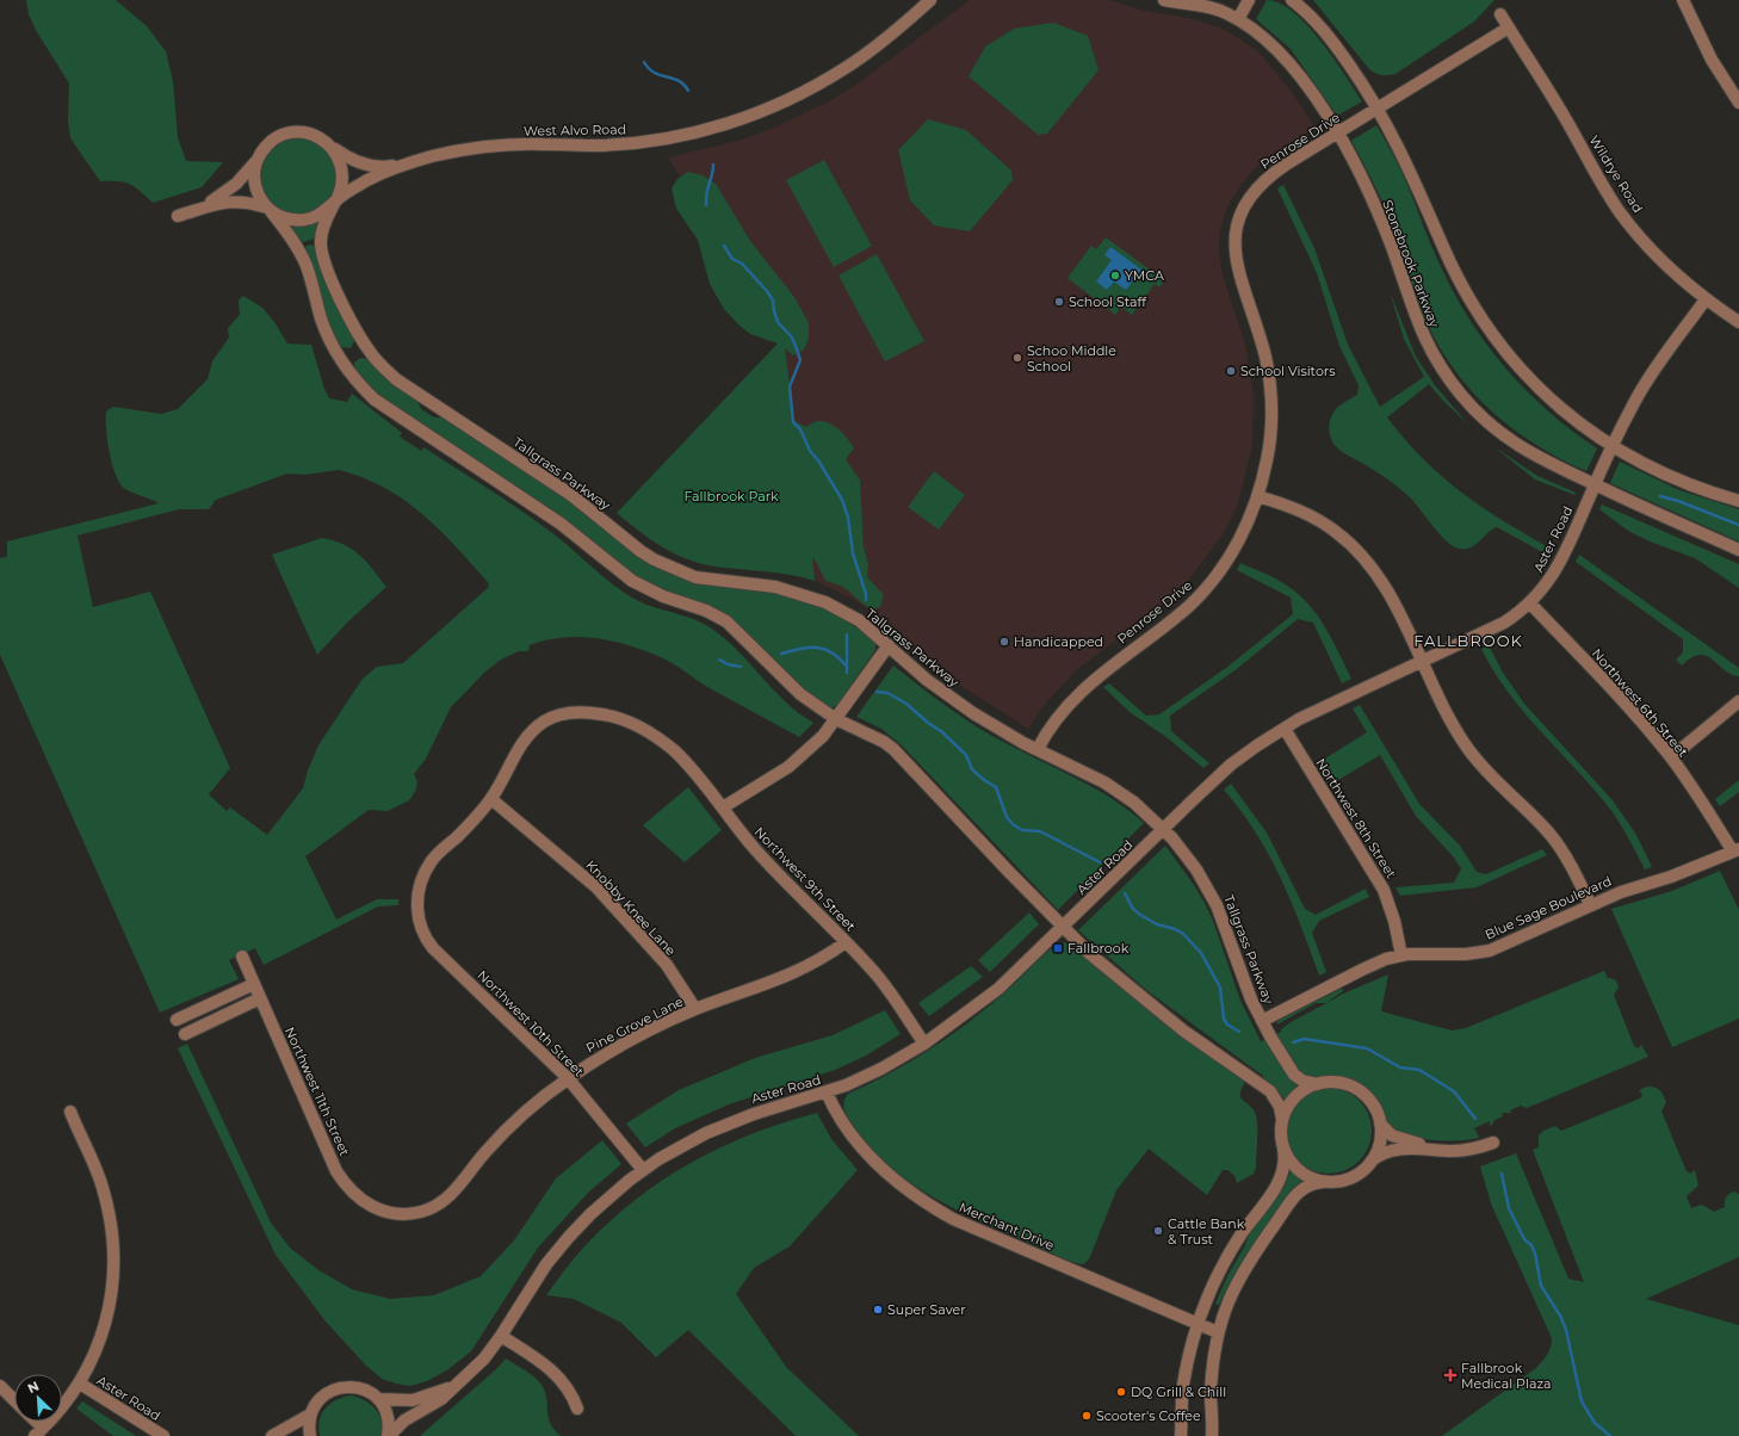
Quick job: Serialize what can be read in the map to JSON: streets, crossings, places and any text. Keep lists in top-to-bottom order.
{
  "streets": {
    "street": [
      "West Alvo Road",
      "Penrose Drive",
      "Wildrye Road",
      "Stonebrook Parkway",
      "Tallgrass Parkway",
      "Aster Road",
      "Northwest 6th Street",
      "Northwest 8th Street",
      "Northwest 9th Street",
      "Knobby Knee Lane",
      "Blue Sage Boulevard",
      "Northwest 10th Street",
      "Pine Grove Lane",
      "Northwest 11th Street",
      "Merchant Drive"
    ]
  },
  "crossings": [
    ["West Alvo Road", "Tallgrass Parkway"],
    ["Penrose Drive", "Wildrye Road"],
    ["Penrose Drive", "Stonebrook Parkway"],
    ["Penrose Drive", "Tallgrass Parkway"],
    ["Wildrye Road", "Aster Road"],
    ["Stonebrook Parkway", "Aster Road"],
    ["Tallgrass Parkway", "Aster Road"],
    ["Tallgrass Parkway", "Blue Sage Boulevard"],
    ["Aster Road", "Northwest 6th Street"],
    ["Aster Road", "Northwest 8th Street"],
    ["Aster Road", "Northwest 9th Street"],
    ["Aster Road", "Northwest 10th Street"],
    ["Aster Road", "Merchant Drive"],
    ["Northwest 6th Street", "Blue Sage Boulevard"],
    ["Northwest 8th Street", "Blue Sage Boulevard"],
    ["Northwest 9th Street", "Knobby Knee Lane"],
    ["Northwest 9th Street", "Northwest 10th Street"],
    ["Northwest 9th Street", "Pine Grove Lane"],
    ["Knobby Knee Lane", "Pine Grove Lane"],
    ["Northwest 10th Street", "Pine Grove Lane"],
    ["Pine Grove Lane", "Northwest 11th Street"]
  ],
  "districts": ["FALLBROOK"],
  "parks": ["Fallbrook Park"],
  "places": {
    "other": [
      "YMCA",
      "School Staff",
      "Schoo Middle School",
      "School Visitors",
      "Handicapped",
      "Cattle Bank & Trust",
      "Super Saver",
      "DQ Grill & Chill",
      "Scooter's Coffee"
    ],
    "transit": ["Fallbrook"],
    "health": ["Fallbrook Medical Plaza"]
  },
  "north": "top left"
}
